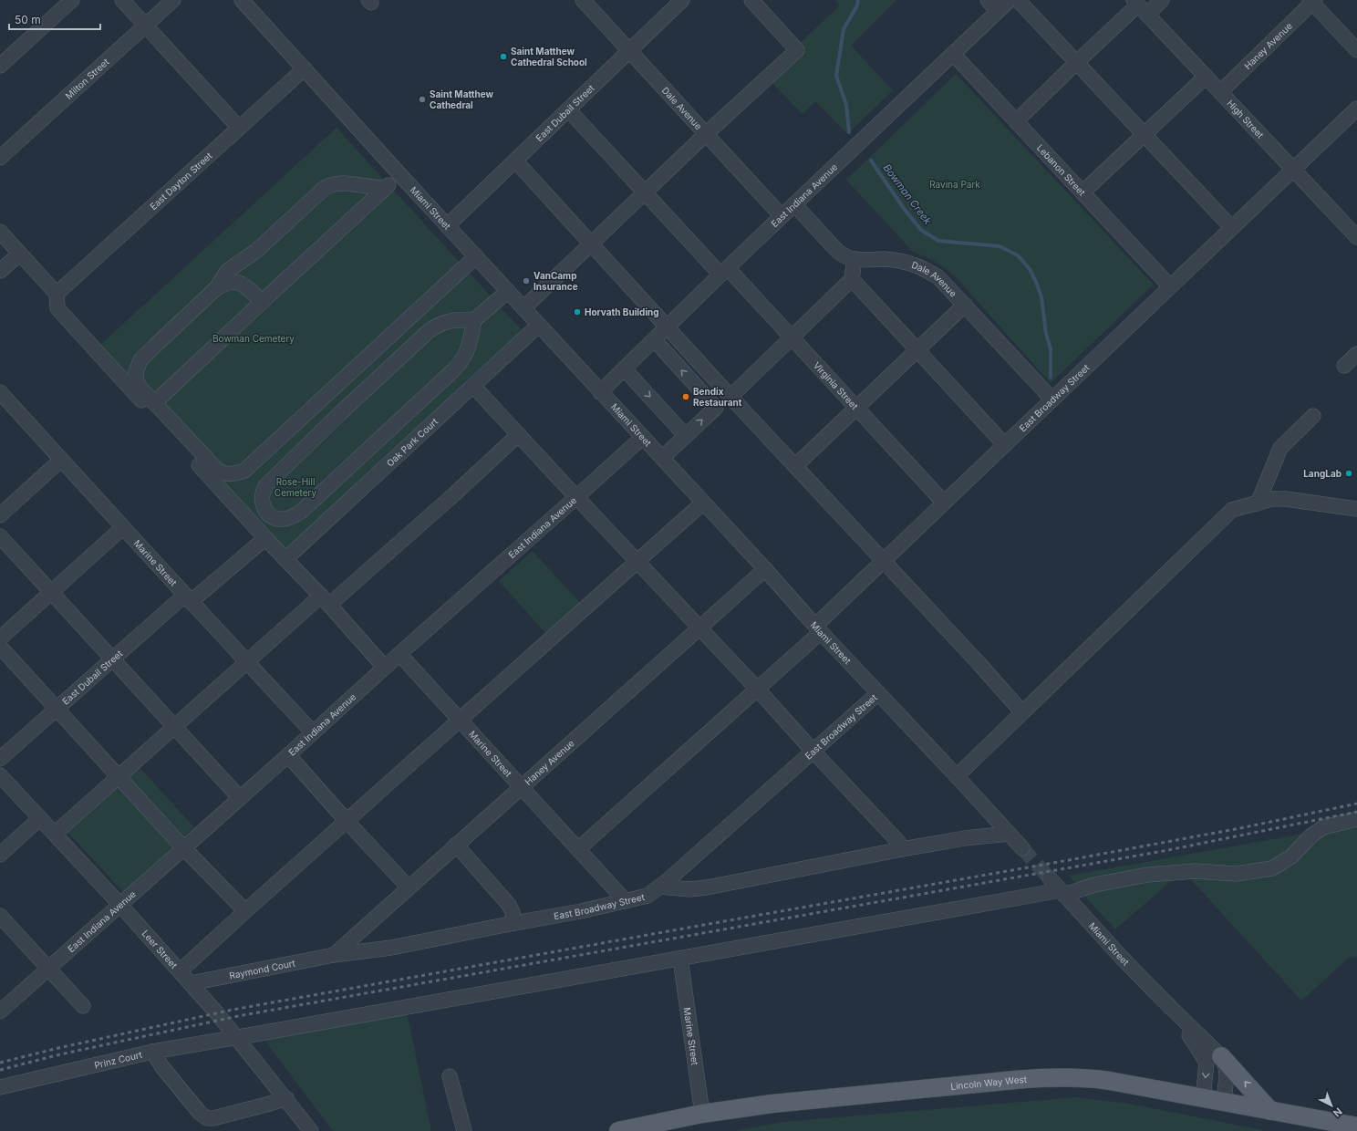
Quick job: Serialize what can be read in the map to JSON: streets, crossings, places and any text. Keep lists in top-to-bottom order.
{
  "streets": {
    "main road": ["Lincoln Way West"],
    "street": [
      "Haney Avenue",
      "Milton Street",
      "Dale Avenue",
      "East Dubail Street",
      "High Street",
      "Lebanon Street",
      "East Dayton Street",
      "East Indiana Avenue",
      "Miami Street",
      "Virginia Street",
      "East Broadway Street",
      "Oak Park Court",
      "Marine Street",
      "Leer Street",
      "Raymond Court",
      "Prinz Court"
    ]
  },
  "crossings": [
    ["Haney Avenue", "High Street"],
    ["Haney Avenue", "Miami Street"],
    ["Haney Avenue", "East Broadway Street"],
    ["Haney Avenue", "Marine Street"],
    ["Haney Avenue", "Raymond Court"],
    ["Dale Avenue", "East Dubail Street"],
    ["Dale Avenue", "East Indiana Avenue"],
    ["Dale Avenue", "East Broadway Street"],
    ["East Dubail Street", "Miami Street"],
    ["East Dubail Street", "Virginia Street"],
    ["East Dubail Street", "Marine Street"],
    ["High Street", "East Broadway Street"],
    ["Lebanon Street", "East Indiana Avenue"],
    ["Lebanon Street", "East Broadway Street"],
    ["East Dayton Street", "Miami Street"],
    ["East Indiana Avenue", "Miami Street"],
    ["East Indiana Avenue", "Virginia Street"],
    ["East Indiana Avenue", "Marine Street"],
    ["East Indiana Avenue", "Leer Street"],
    ["Miami Street", "East Broadway Street"],
    ["Miami Street", "Oak Park Court"],
    ["Miami Street", "Prinz Court"],
    ["Miami Street", "Lincoln Way West"],
    ["Virginia Street", "East Broadway Street"],
    ["East Broadway Street", "Marine Street"],
    ["East Broadway Street", "Raymond Court"],
    ["Marine Street", "Prinz Court"],
    ["Marine Street", "Lincoln Way West"],
    ["Leer Street", "Raymond Court"],
    ["Leer Street", "Prinz Court"]
  ],
  "water": ["Bowman Creek"],
  "parks": ["Ravina Park", "Bowman Cemetery", "Rose-Hill Cemetery"],
  "places": [
    "Saint Matthew Cathedral School",
    "Saint Matthew Cathedral",
    "VanCamp Insurance",
    "Horvath Building",
    "Bendix Restaurant",
    "LangLab"
  ],
  "scale_bar": "50 m",
  "north": "bottom right"
}
